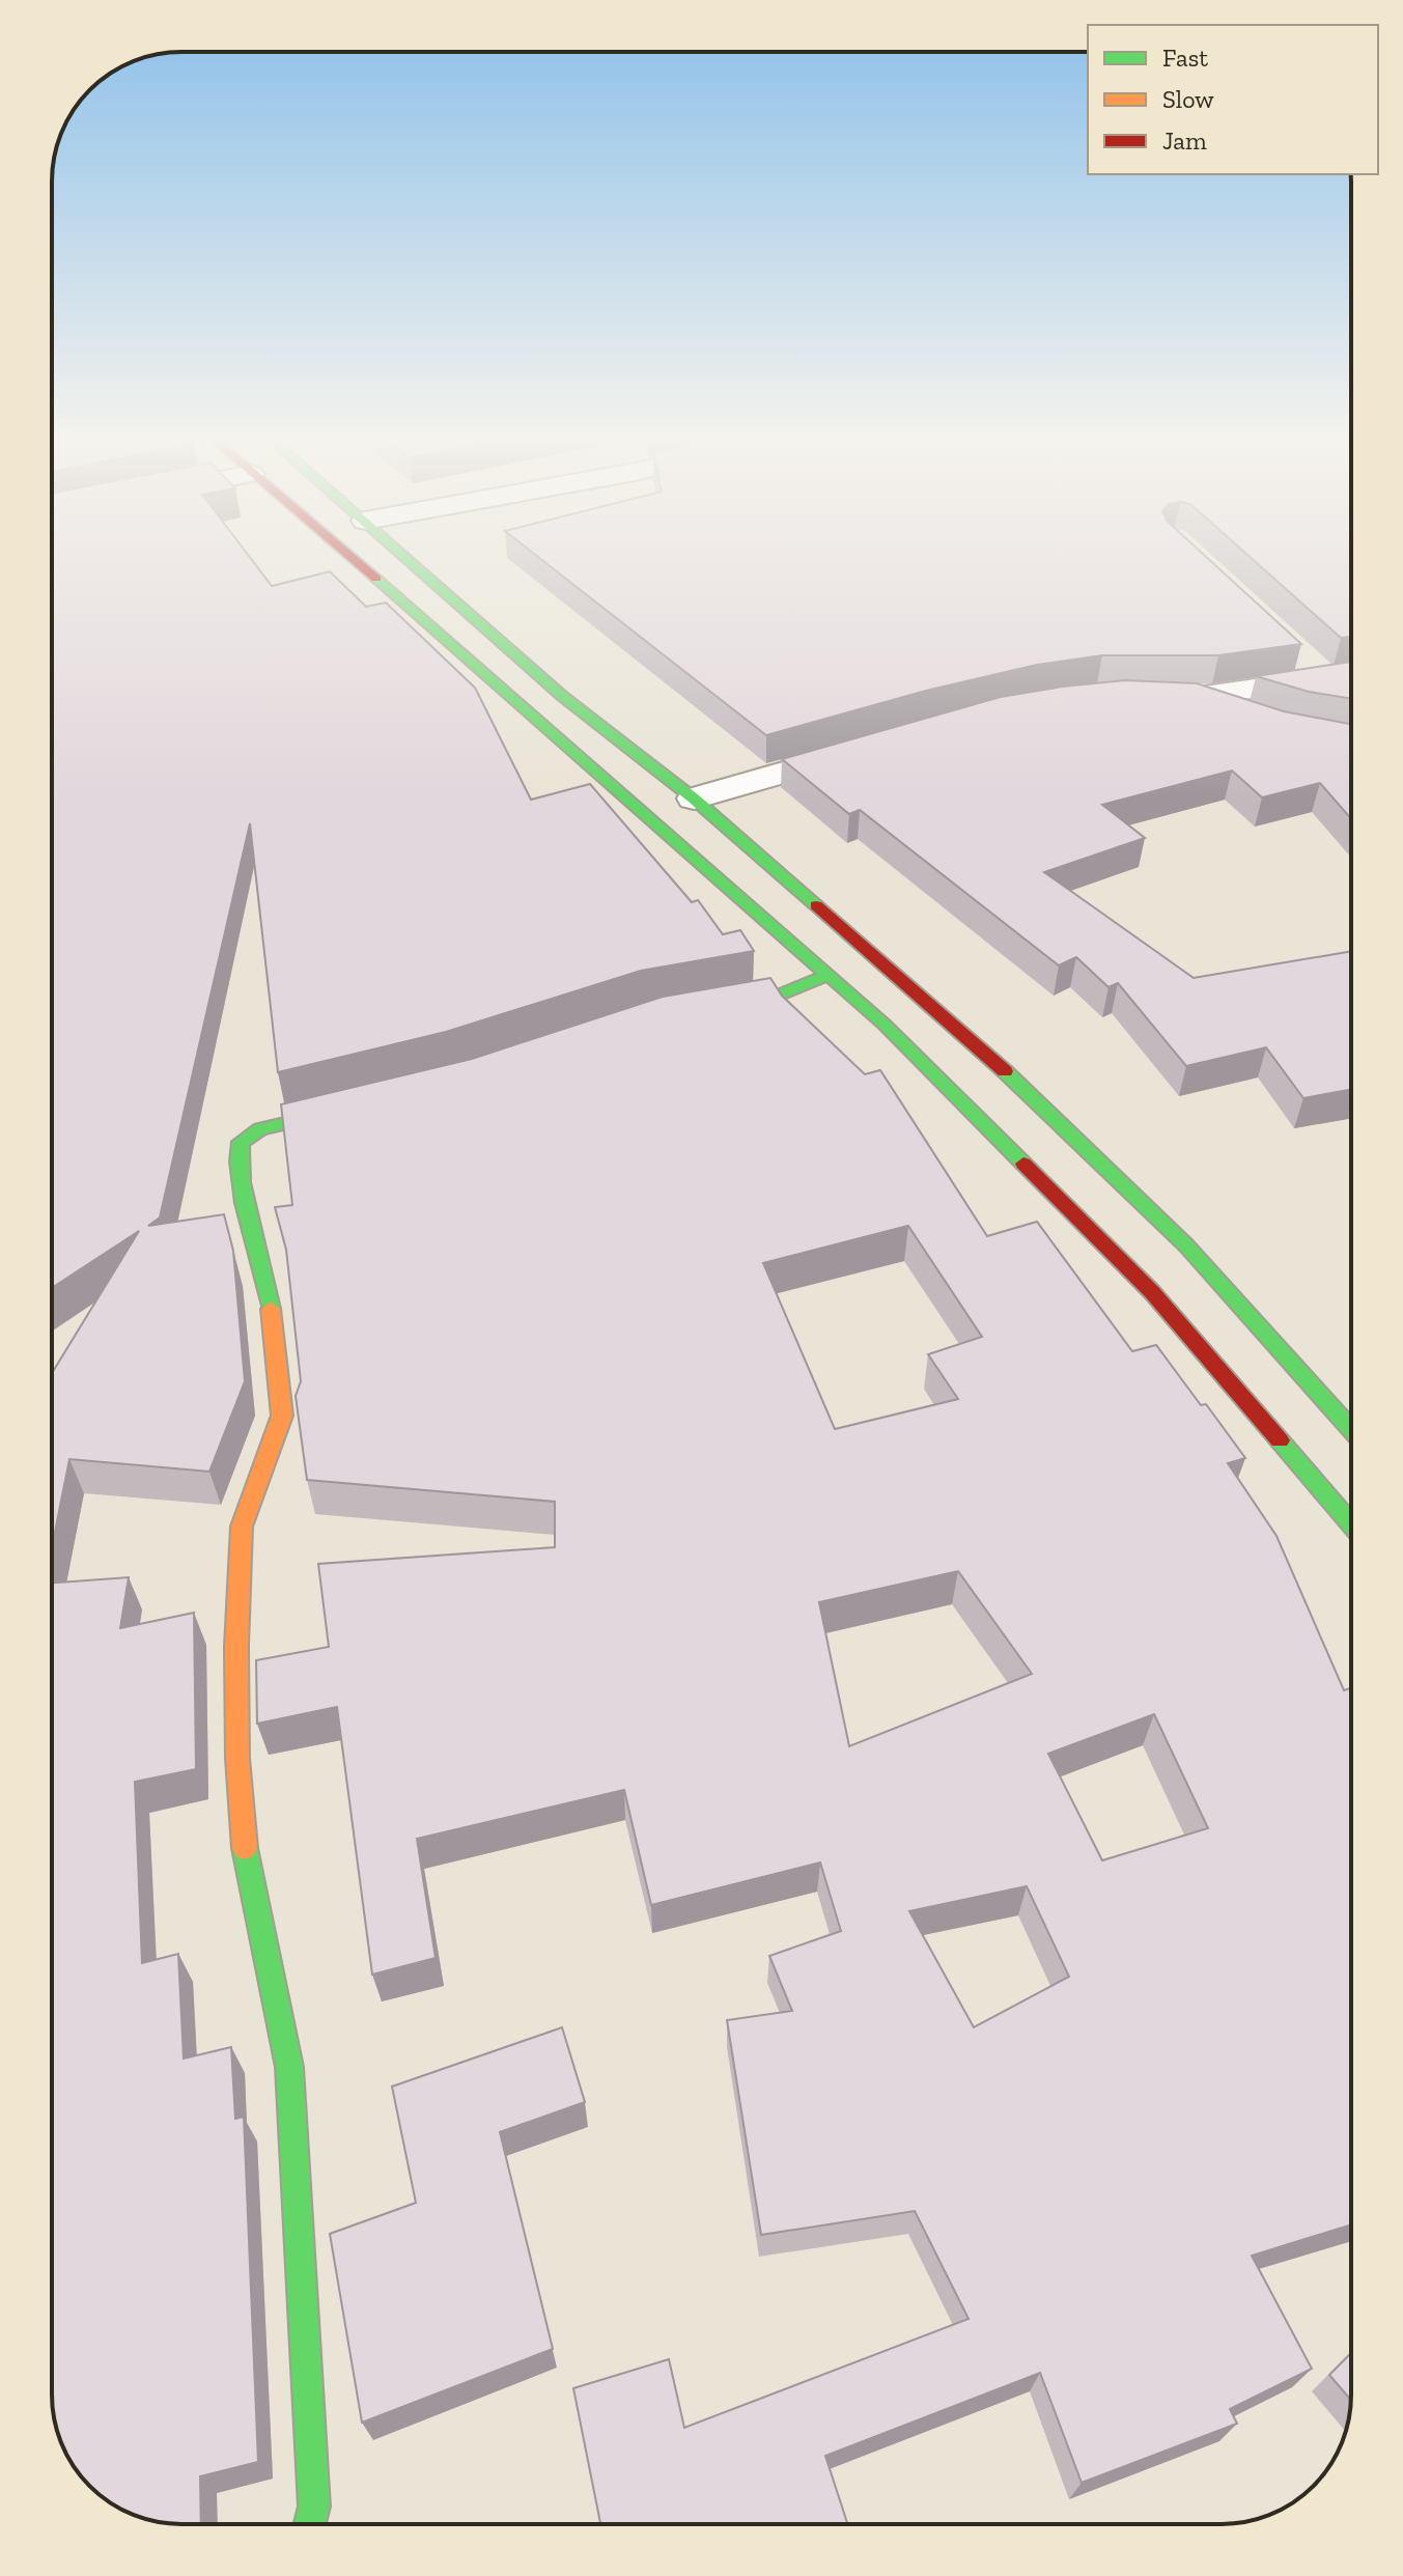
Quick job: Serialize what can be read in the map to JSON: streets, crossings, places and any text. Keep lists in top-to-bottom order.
{
  "legend": ["Fast", "Slow", "Jam"]
}
